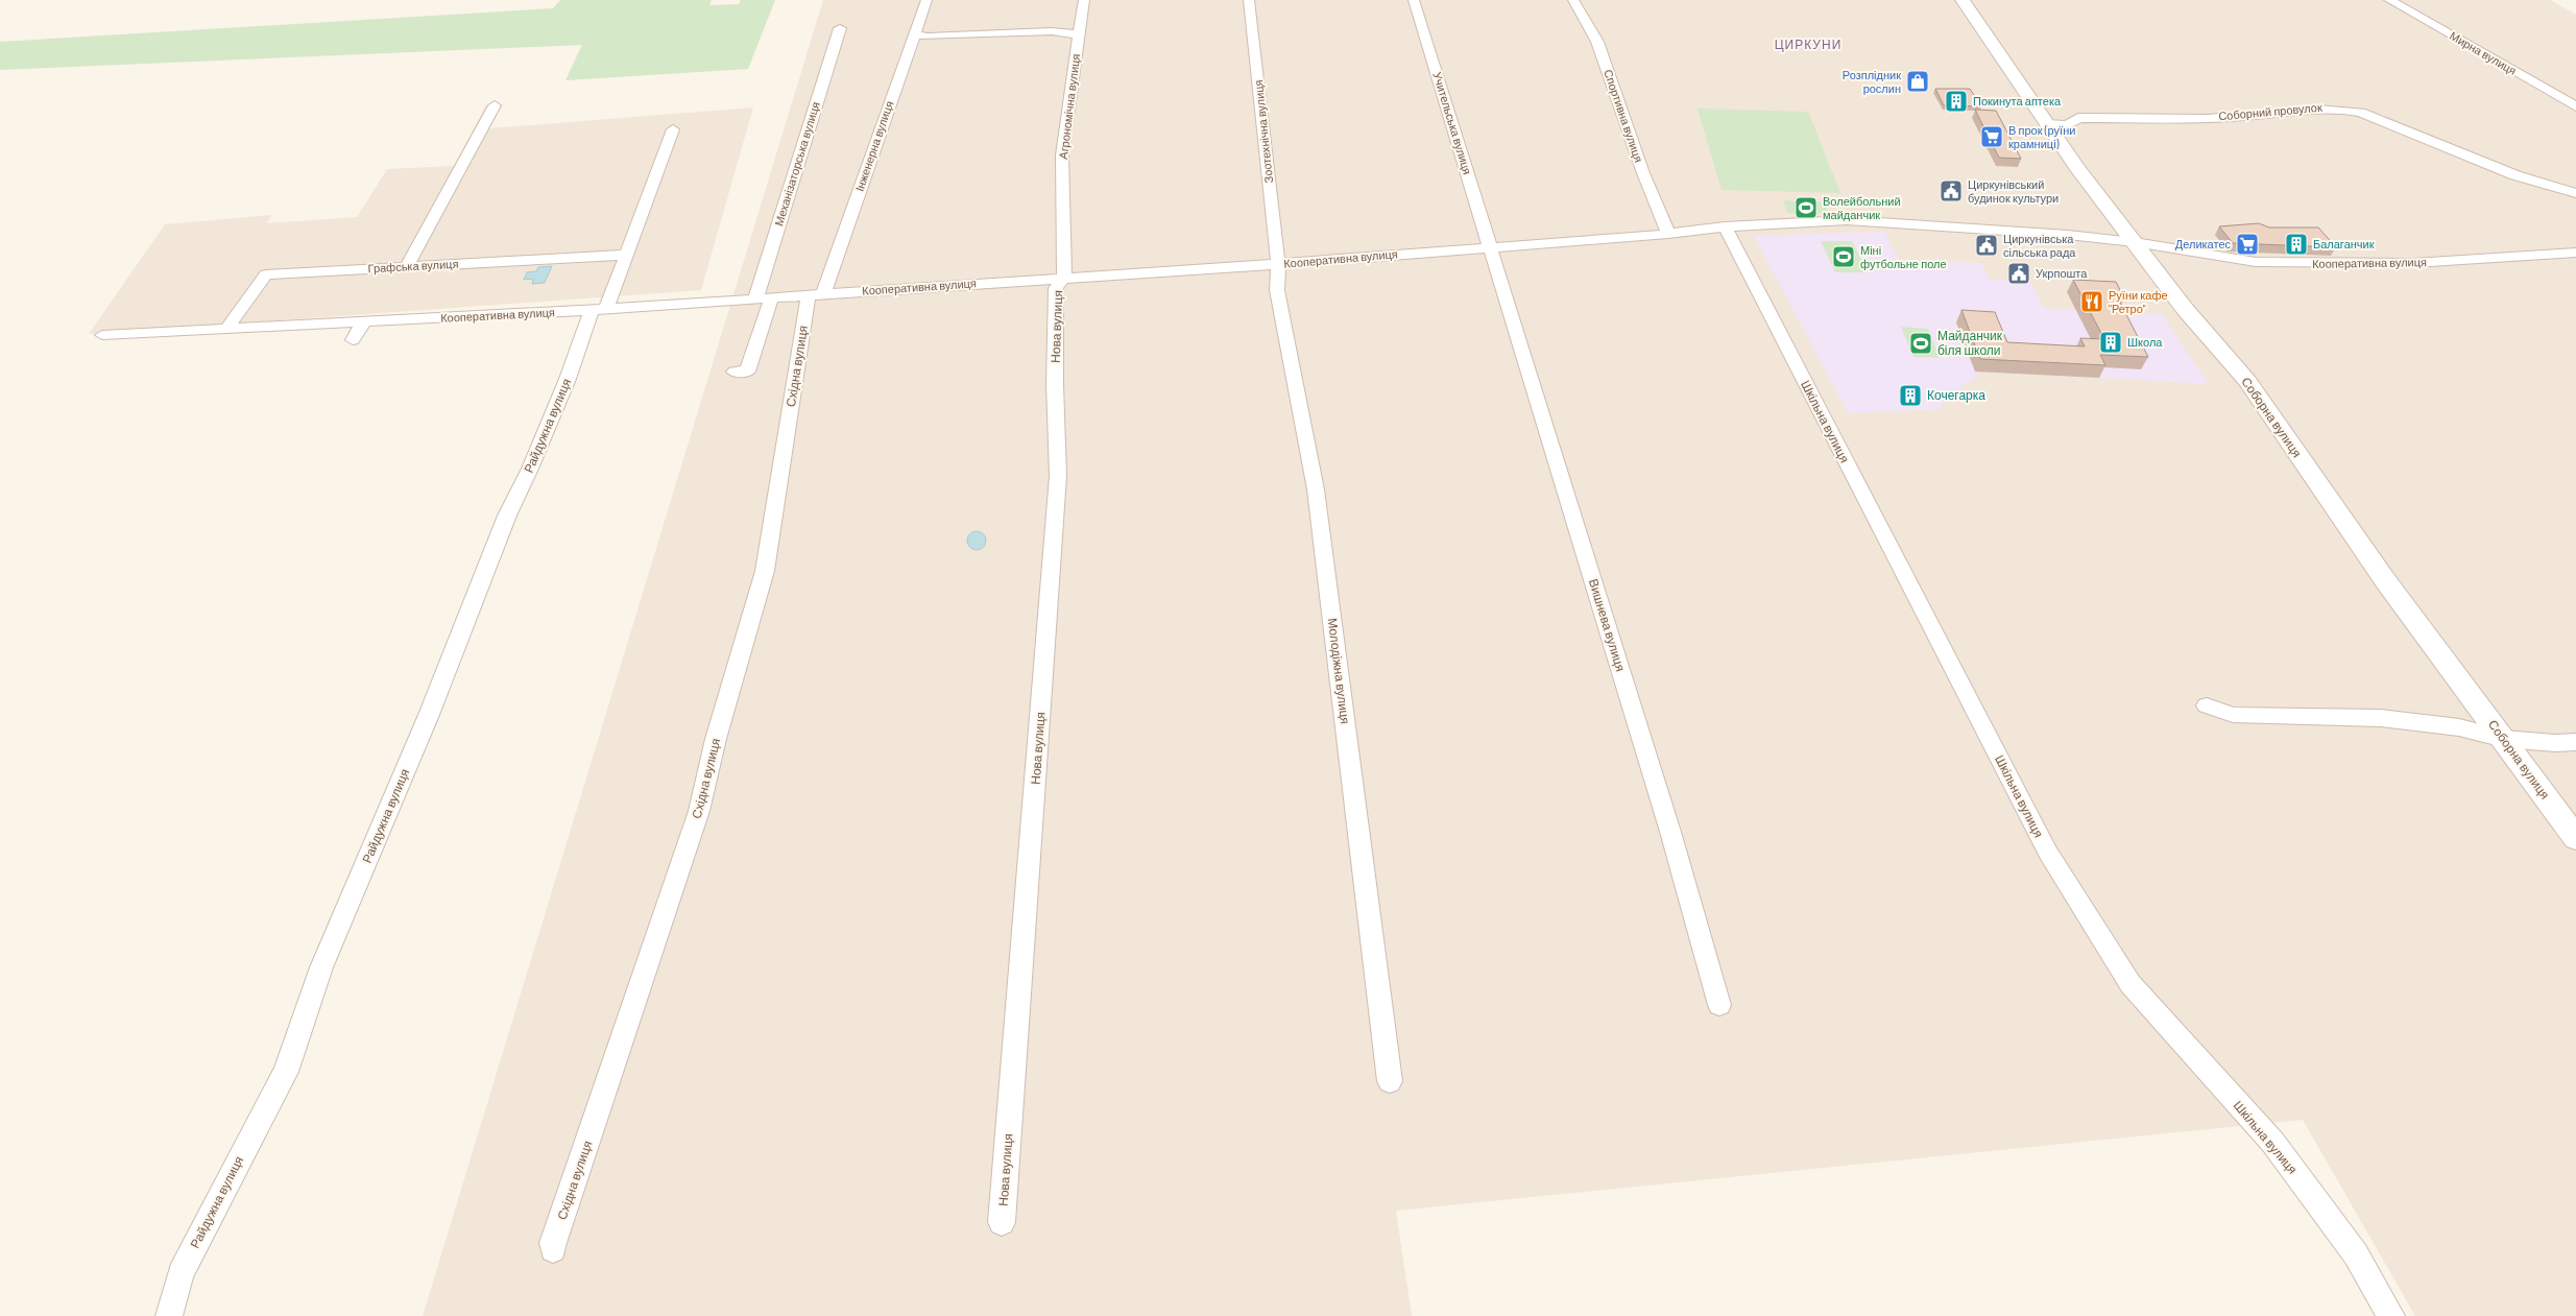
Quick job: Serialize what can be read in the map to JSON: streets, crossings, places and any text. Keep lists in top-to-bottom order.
{
  "streets": {
    "street": [
      "Мирна вулиця",
      "Агрономічна вулиця",
      "Соборний провулок",
      "Спортивна вулиця",
      "Учительська вулиця",
      "Зоотехнічна вулиця",
      "Інженерна вулиця",
      "Механізаторська вулиця",
      "Кооперативна вулиця",
      "Графська вулиця",
      "Нова вулиця",
      "Східна вулиця",
      "Соборна вулиця",
      "Шкільна вулиця",
      "Райдужна вулиця",
      "Вишнева вулиця",
      "Молодіжна вулиця"
    ]
  },
  "crossings": [
    ["Агрономічна вулиця", "Кооперативна вулиця"],
    ["Агрономічна вулиця", "Нова вулиця"],
    ["Соборний провулок", "Соборна вулиця"],
    ["Спортивна вулиця", "Кооперативна вулиця"],
    ["Учительська вулиця", "Кооперативна вулиця"],
    ["Учительська вулиця", "Вишнева вулиця"],
    ["Зоотехнічна вулиця", "Кооперативна вулиця"],
    ["Зоотехнічна вулиця", "Молодіжна вулиця"],
    ["Інженерна вулиця", "Кооперативна вулиця"],
    ["Інженерна вулиця", "Східна вулиця"],
    ["Механізаторська вулиця", "Кооперативна вулиця"],
    ["Кооперативна вулиця", "Графська вулиця"],
    ["Кооперативна вулиця", "Нова вулиця"],
    ["Кооперативна вулиця", "Східна вулиця"],
    ["Кооперативна вулиця", "Соборна вулиця"],
    ["Кооперативна вулиця", "Шкільна вулиця"],
    ["Кооперативна вулиця", "Райдужна вулиця"],
    ["Кооперативна вулиця", "Вишнева вулиця"],
    ["Кооперативна вулиця", "Молодіжна вулиця"]
  ],
  "districts": ["ЦИРКУНИ"],
  "places": {
    "shop": ["Розплідник рослин"],
    "building": [
      "Покинута аптека",
      "Балаганчик",
      "Школа",
      "Кочегарка"
    ],
    "supermarket": ["В прок (руїни крамниці)", "Деликатес"],
    "public building": ["Циркунівський будинок культури", "Циркунівська сільська рада", "Укрпошта"],
    "sports": ["Волейбольний майданчик", "Міні футбольне поле", "Майданчик біля школи"],
    "restaurant": ["Руїни кафе \"Ретро\""]
  }
}
